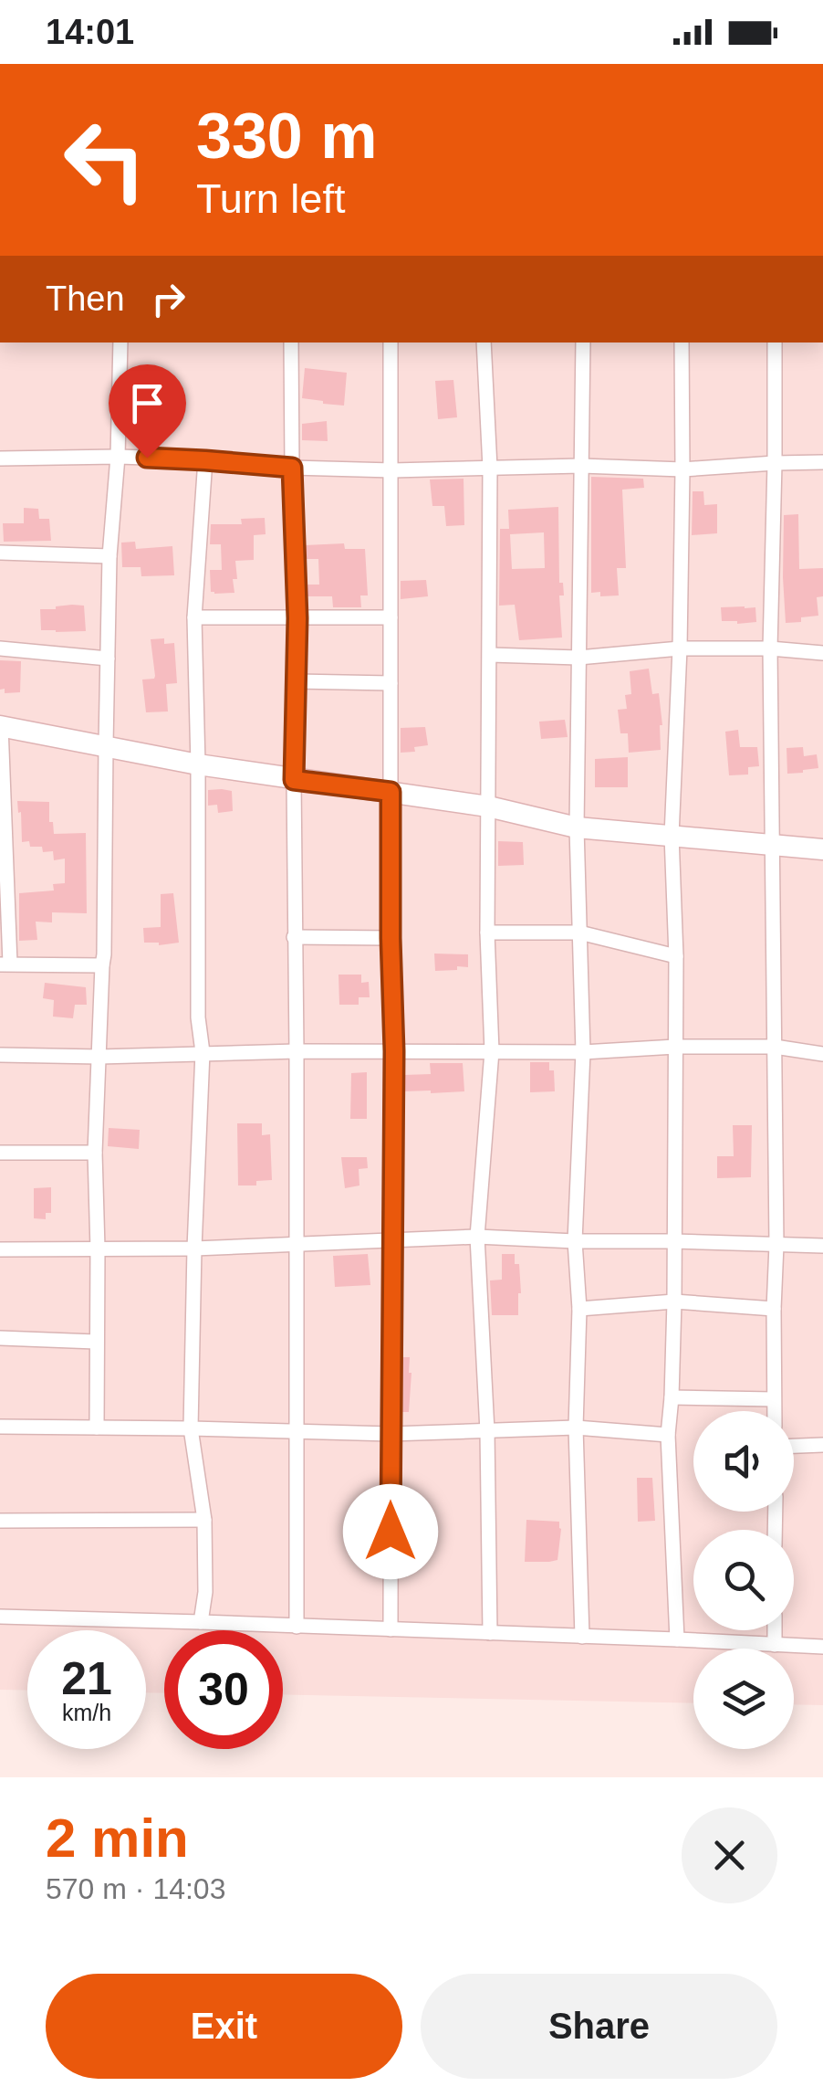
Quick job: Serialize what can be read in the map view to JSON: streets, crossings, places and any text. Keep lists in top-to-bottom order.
{
  "page": {
    "status": "14:01",
    "turn": ["330 m", "Turn left"],
    "then": "Then",
    "speed": "21 km/h",
    "limit": "30",
    "heading": ["2 min", "570 m · 14:03"],
    "buttons": ["Exit", "Share"]
  }
}
